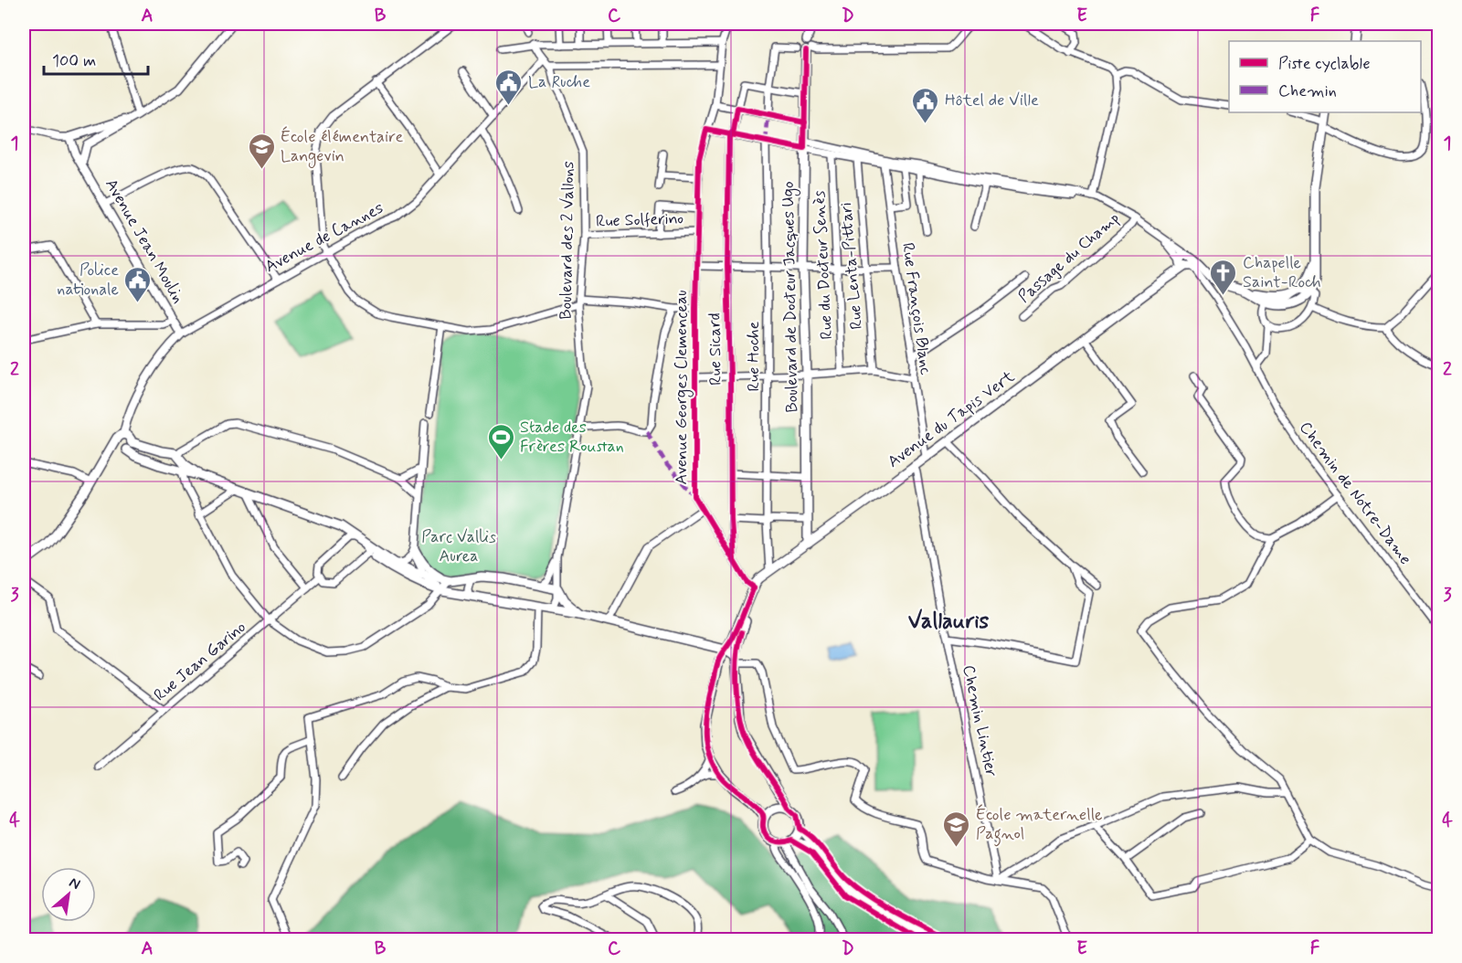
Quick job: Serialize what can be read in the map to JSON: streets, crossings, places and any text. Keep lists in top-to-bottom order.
{
  "streets": {
    "main road": ["Boulevard de Docteur Jacques Ugo", "Avenue du Tapis Vert"],
    "street": [
      "Rue Solferino",
      "Avenue de Cannes",
      "Boulevard des 2 Vallons",
      "Avenue Jean Moulin",
      "Passage du Champ",
      "Rue du Docteur Senès",
      "Rue Lenta-Pittari",
      "Rue François Blanc",
      "Rue Sicard",
      "Rue Hoche",
      "Avenue Georges Clemenceau",
      "Chemin de Notre-Dame",
      "Rue Jean Garino",
      "Chemin Lintier"
    ]
  },
  "crossings": [
    ["Rue Solferino", "Boulevard des 2 Vallons"],
    ["Rue Solferino", "Avenue Georges Clemenceau"],
    ["Avenue de Cannes", "Boulevard des 2 Vallons"],
    ["Avenue de Cannes", "Avenue Jean Moulin"],
    ["Passage du Champ", "Chemin de Notre-Dame"],
    ["Boulevard de Docteur Jacques Ugo", "Avenue du Tapis Vert"],
    ["Rue François Blanc", "Avenue du Tapis Vert"],
    ["Rue Sicard", "Avenue Georges Clemenceau"],
    ["Rue Hoche", "Avenue du Tapis Vert"],
    ["Avenue Georges Clemenceau", "Avenue du Tapis Vert"],
    ["Avenue du Tapis Vert", "Chemin de Notre-Dame"],
    ["Avenue du Tapis Vert", "Chemin Lintier"]
  ],
  "districts": ["Vallauris"],
  "parks": ["Parc Vallis Aurea"],
  "places": {
    "public building": ["La Ruche", "Hôtel de Ville", "Police nationale"],
    "school or university": ["École élémentaire Langevin", "École maternelle Pagnol"],
    "church": ["Chapelle Saint-Roch"],
    "sports": ["Stade des Frères Roustan"]
  },
  "legend": ["Piste cyclable", "Chemin"],
  "scale_bar": "100 m",
  "north": "top right",
  "grid": {
    "columns": [
      "A",
      "B",
      "C",
      "D",
      "E",
      "F"
    ],
    "rows": [
      "1",
      "2",
      "3",
      "4"
    ]
  }
}
